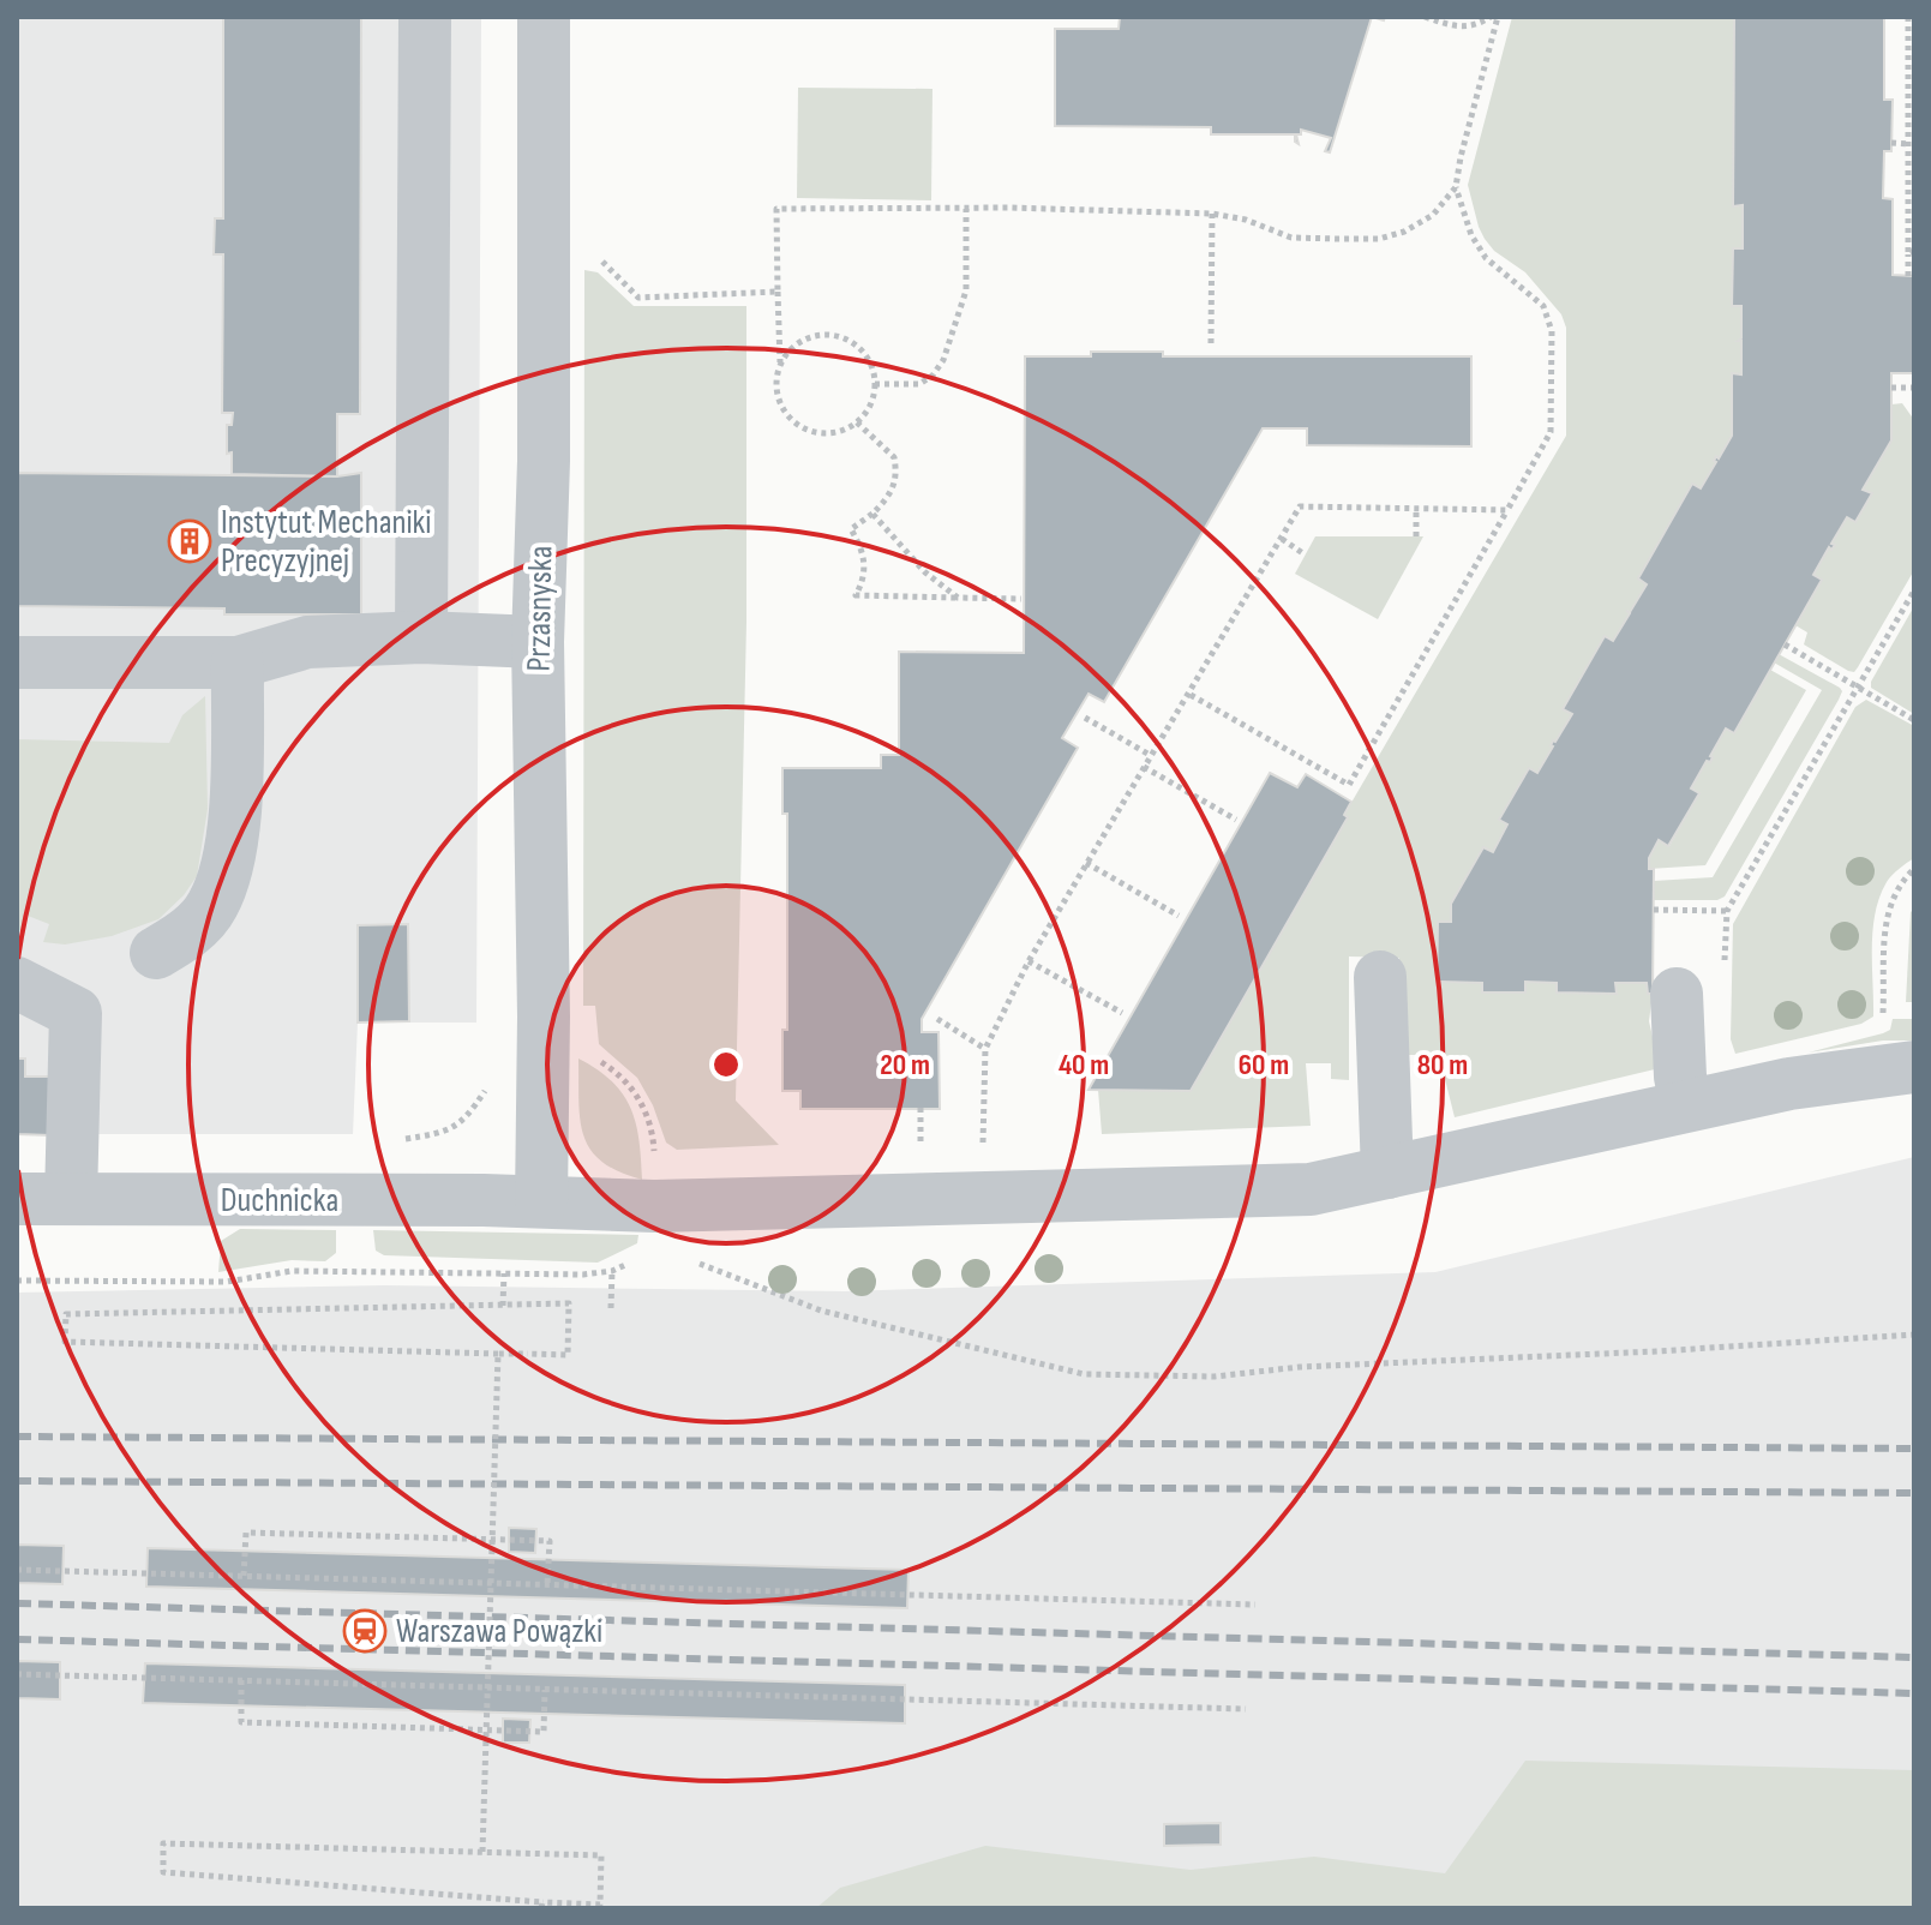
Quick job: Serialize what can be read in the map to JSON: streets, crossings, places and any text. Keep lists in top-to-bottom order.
{
  "streets": {
    "street": ["Przasnyska", "Duchnicka"]
  },
  "crossings": [
    ["Przasnyska", "Duchnicka"]
  ],
  "places": {
    "building": ["Instytut Mechaniki Precyzyjnej"],
    "station": ["Warszawa Powązki"]
  },
  "rings": [
    "20 m",
    "40 m",
    "60 m",
    "80 m"
  ]
}
